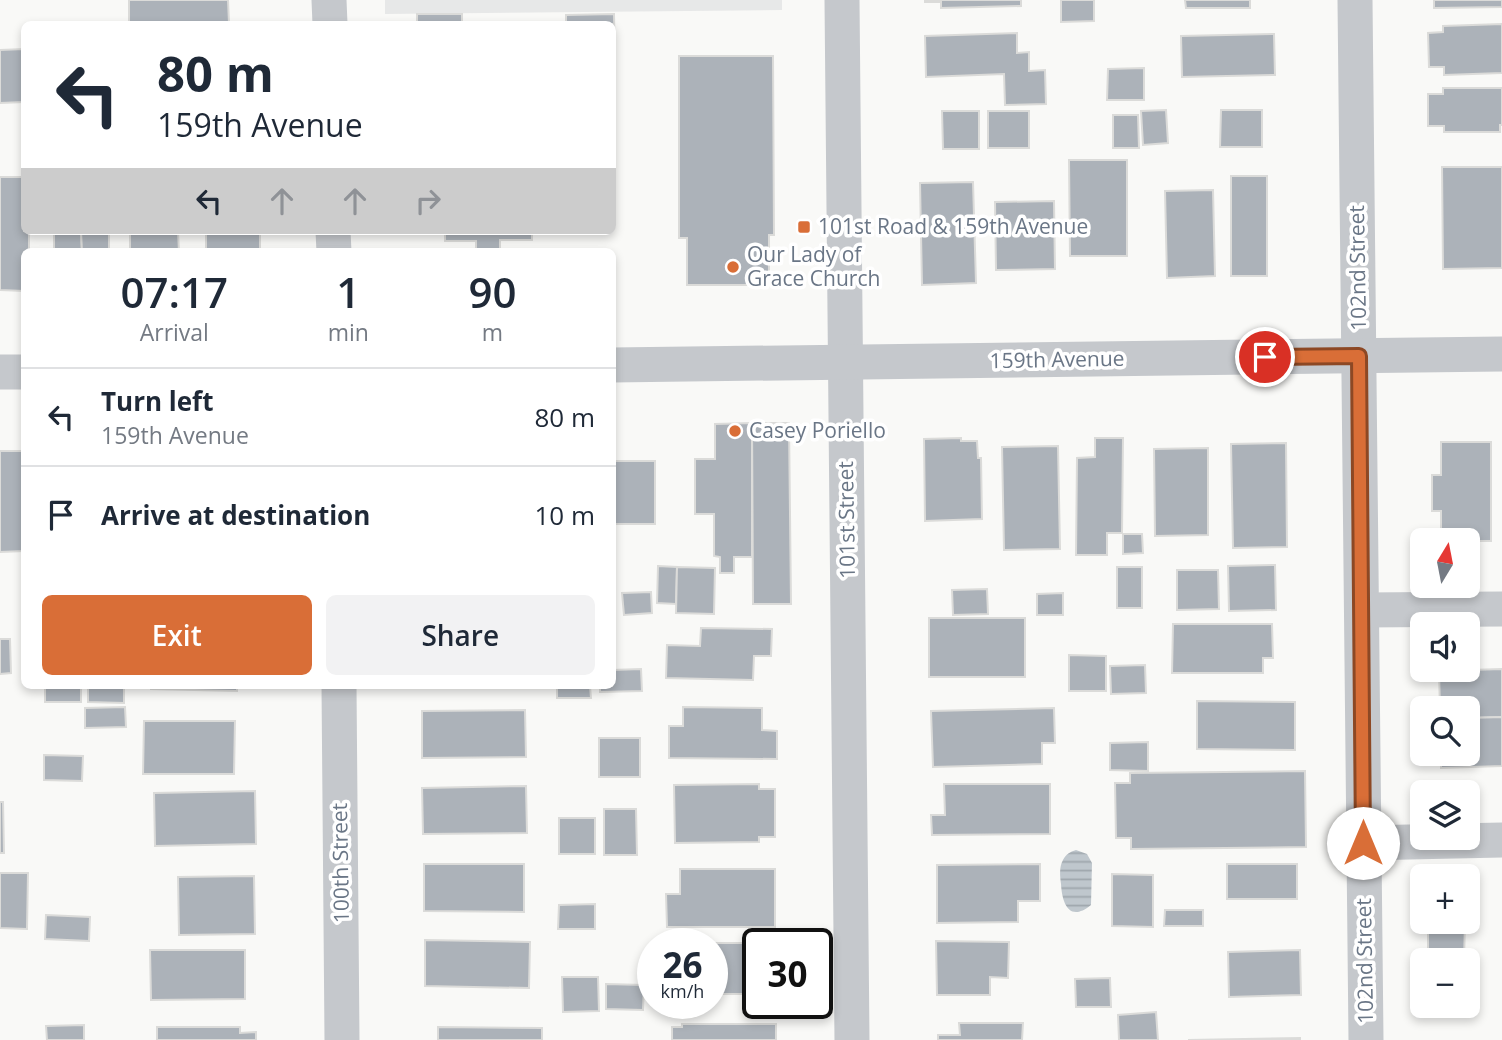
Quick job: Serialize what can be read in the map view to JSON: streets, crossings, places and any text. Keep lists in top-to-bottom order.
{
  "streets": {
    "street": [
      "102nd Street",
      "159th Avenue",
      "101st Street",
      "100th Street"
    ]
  },
  "crossings": [
    ["102nd Street", "159th Avenue"],
    ["159th Avenue", "101st Street"]
  ],
  "places": {
    "transit": ["101st Road & 159th Avenue"],
    "other": ["Our Lady of Grace Church", "Casey Poriello"]
  },
  "north": "top",
  "page": {
    "turn": ["80 m", "159th Avenue"],
    "eta": [
      "07:17",
      "Arrival",
      "1",
      "min",
      "90",
      "m"
    ],
    "list": [
      {
        "name": "Turn left",
        "note": "159th Avenue",
        "value": "80 m"
      },
      {
        "name": "Arrive at destination",
        "value": "10 m"
      }
    ],
    "map_buttons": ["+", "−"],
    "buttons": ["Exit", "Share"],
    "speed": "26 km/h",
    "limit": "30"
  }
}
